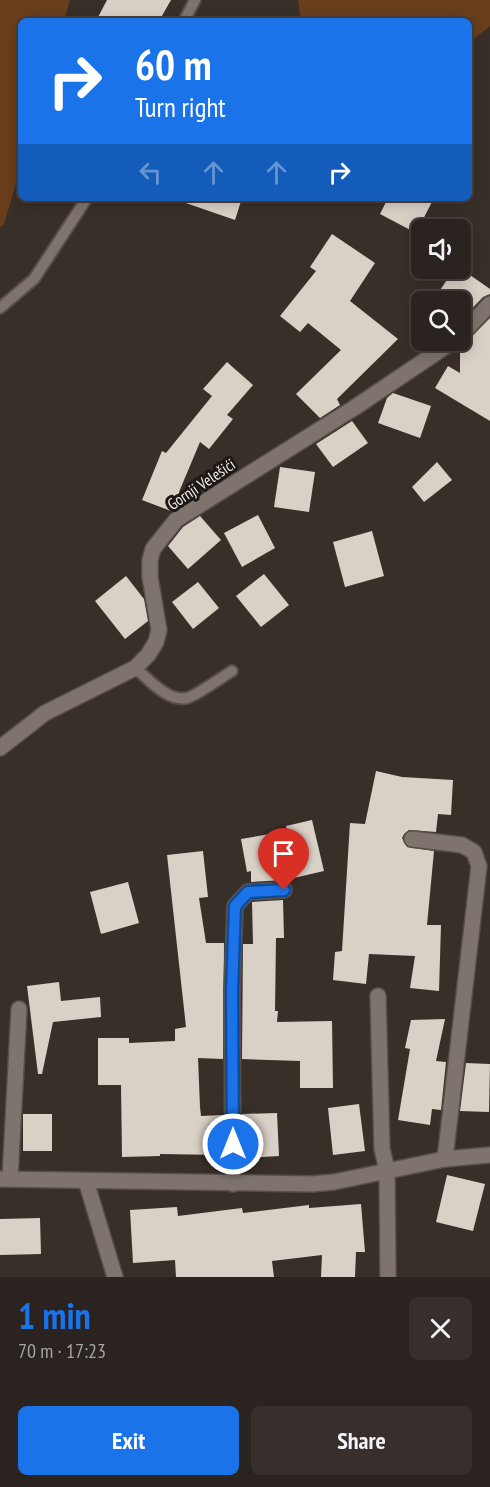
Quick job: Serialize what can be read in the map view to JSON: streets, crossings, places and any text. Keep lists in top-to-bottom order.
{
  "streets": {
    "street": ["Gornji Velešići"]
  },
  "page": {
    "turn": ["60 m", "Turn right"],
    "heading": ["1 min", "70 m · 17:23"],
    "buttons": ["Exit", "Share"]
  }
}
